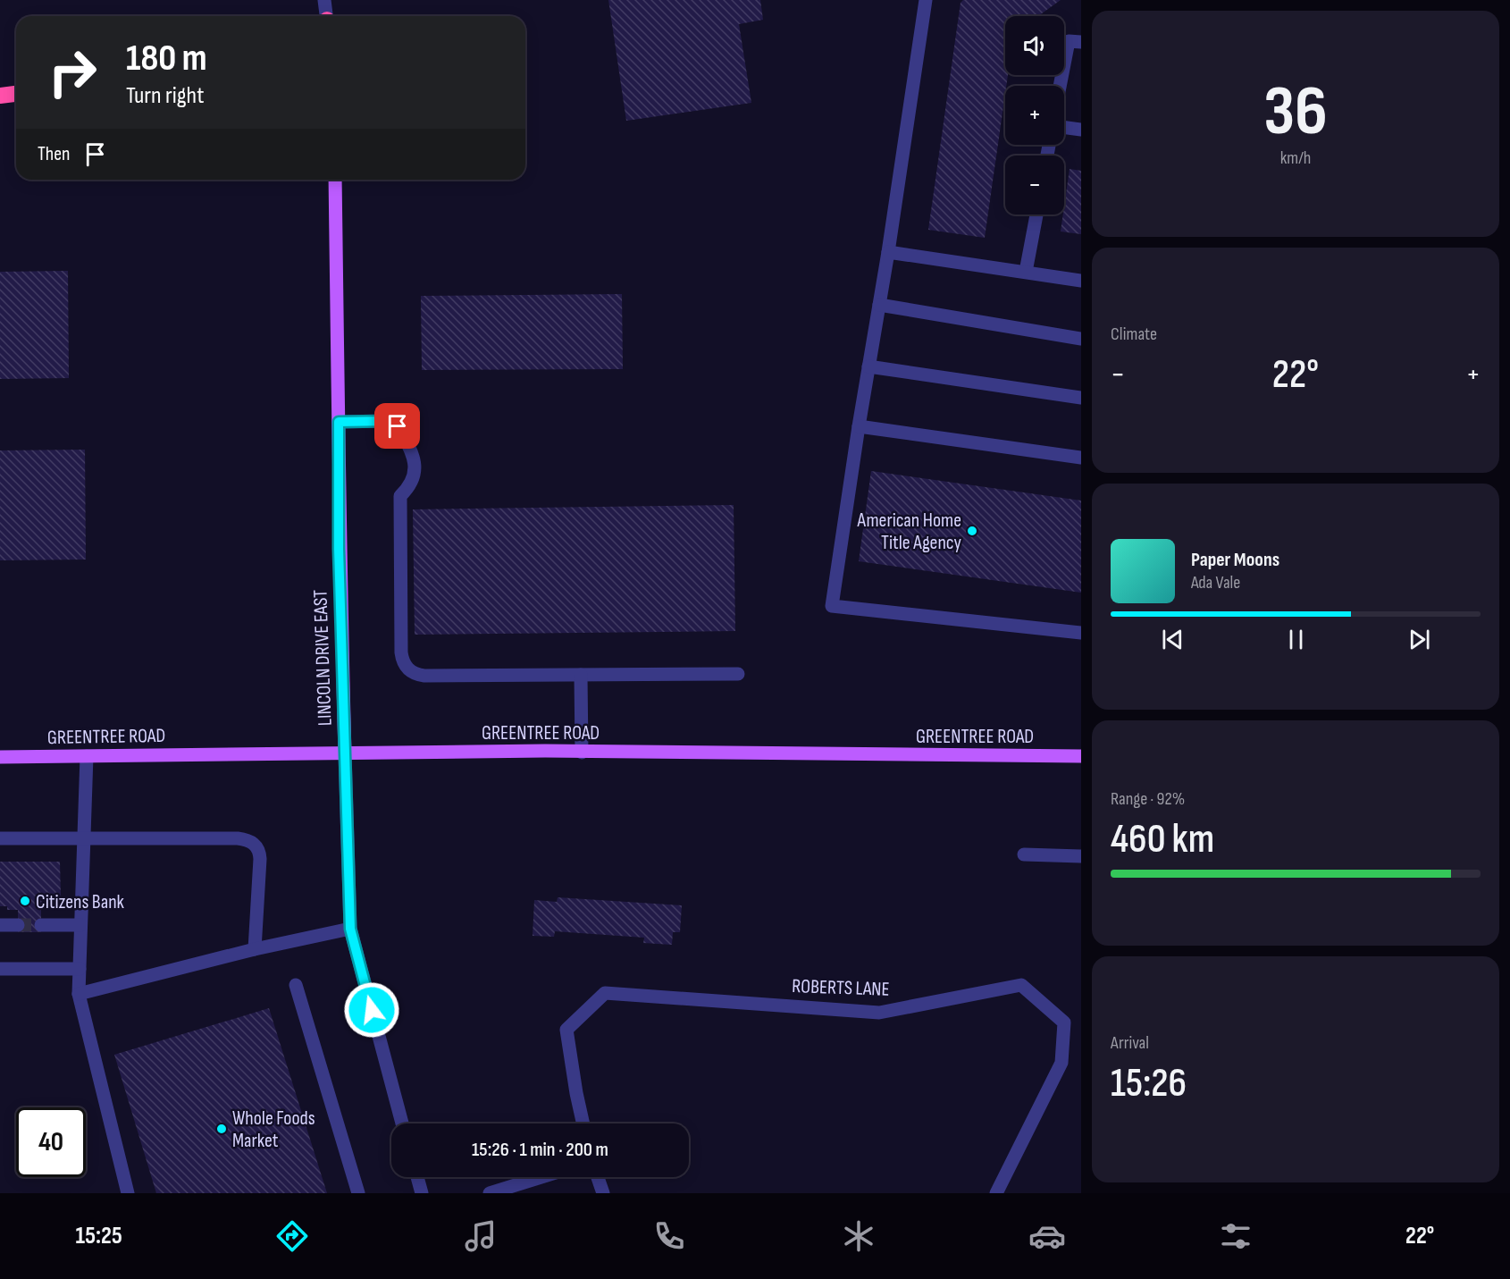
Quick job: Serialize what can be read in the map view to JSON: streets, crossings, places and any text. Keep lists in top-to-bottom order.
{
  "streets": {
    "main road": ["LINCOLN DRIVE EAST", "GREENTREE ROAD"],
    "street": ["ROBERTS LANE"]
  },
  "crossings": [
    ["LINCOLN DRIVE EAST", "GREENTREE ROAD"]
  ],
  "places": ["American Home Title Agency", "Citizens Bank", "Whole Foods Market"],
  "page": {
    "tile": [
      ["36", "km/h"],
      "Climate",
      ["Range · 92%", "460 km"],
      ["Arrival", "15:26"]
    ],
    "map_buttons": ["+", "−"],
    "turn": ["180 m", "Turn right"],
    "then": "Then",
    "heat": ["−", "22°", "+"],
    "song": ["Paper Moons", "Ada Vale"],
    "limit": "40",
    "trip": "15:26 · 1 min · 200 m",
    "tabs": ["15:25", "22°"]
  }
}
